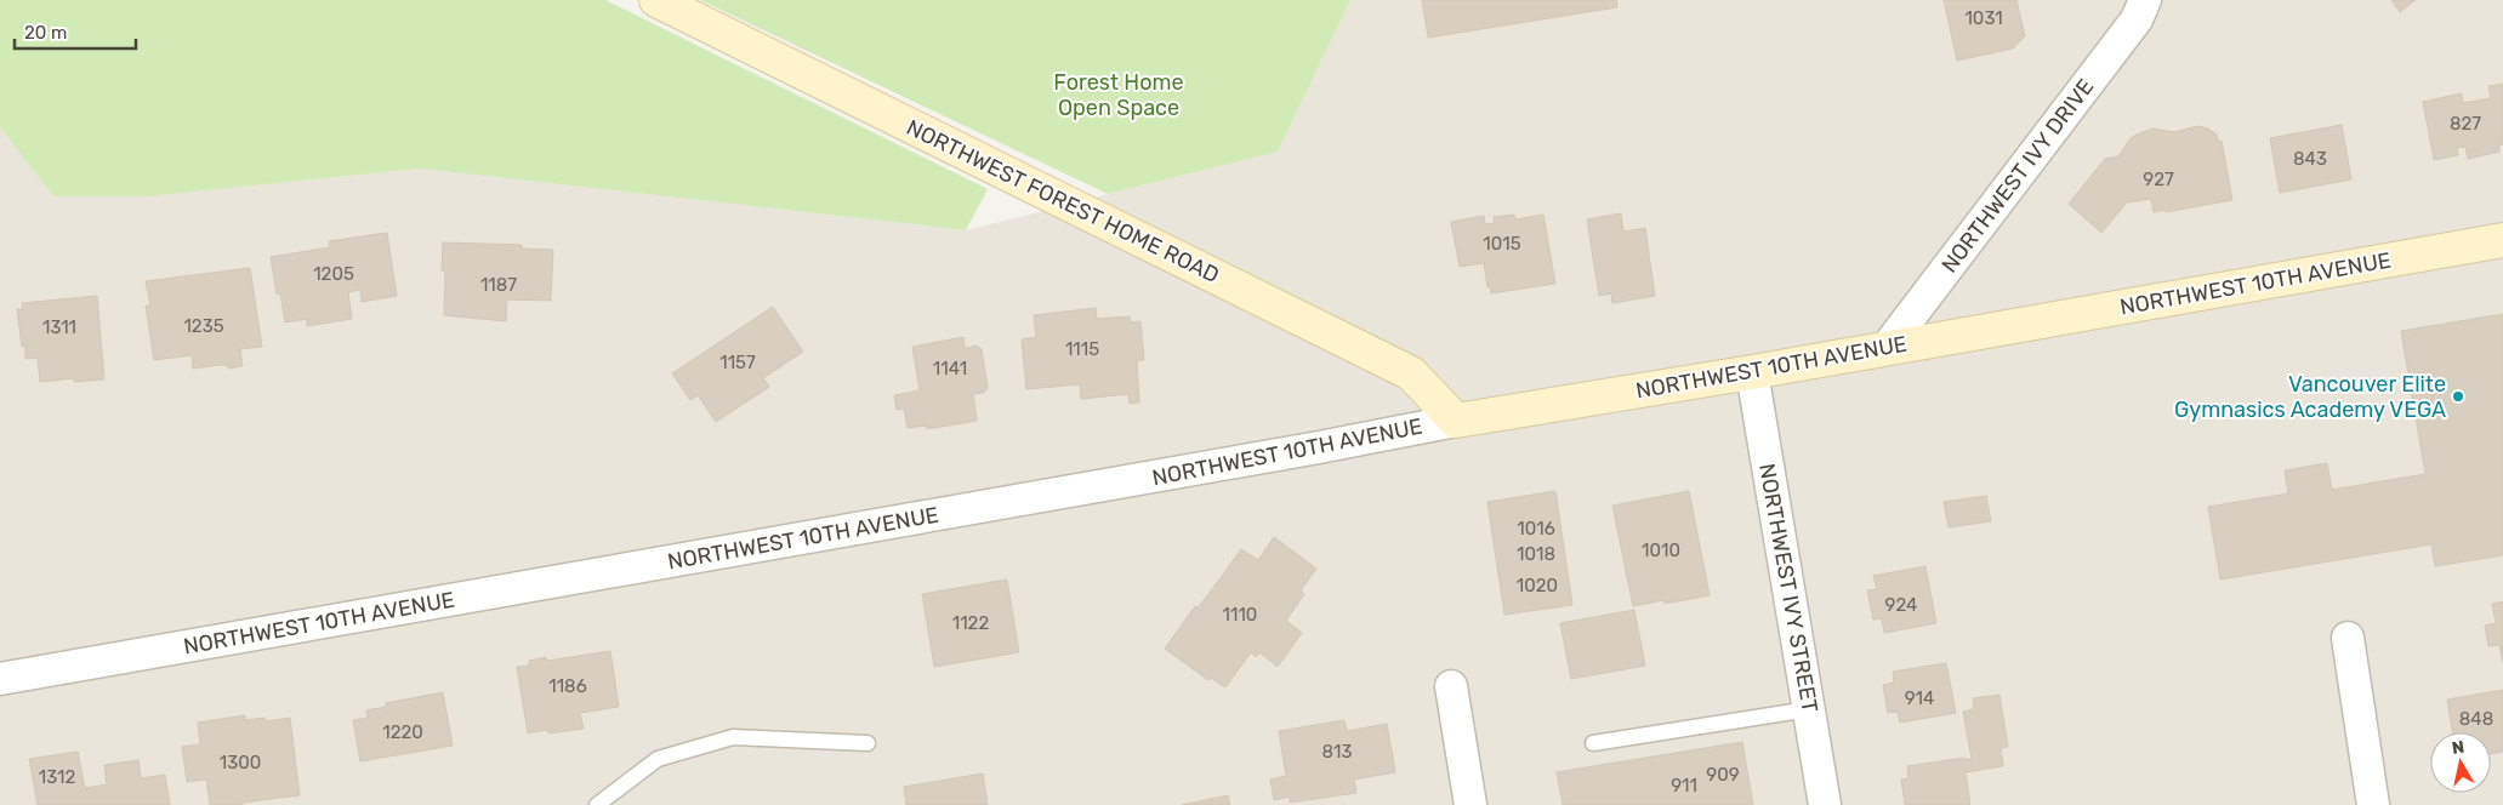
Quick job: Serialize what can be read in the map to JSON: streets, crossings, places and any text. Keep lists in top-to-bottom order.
{
  "streets": {
    "street": [
      "NORTHWEST IVY DRIVE",
      "NORTHWEST FOREST HOME ROAD",
      "NORTHWEST 10TH AVENUE",
      "NORTHWEST IVY STREET"
    ]
  },
  "crossings": [
    ["NORTHWEST IVY DRIVE", "NORTHWEST 10TH AVENUE"],
    ["NORTHWEST FOREST HOME ROAD", "NORTHWEST 10TH AVENUE"],
    ["NORTHWEST 10TH AVENUE", "NORTHWEST IVY STREET"]
  ],
  "parks": ["Forest Home Open Space"],
  "places": ["Vancouver Elite Gymnasics Academy VEGA"],
  "house_numbers": [
    "1031",
    "827",
    "843",
    "927",
    "1015",
    "1205",
    "1187",
    "1235",
    "1311",
    "1115",
    "1157",
    "1141",
    "1016",
    "1010",
    "1018",
    "1020",
    "924",
    "1110",
    "1122",
    "1186",
    "914",
    "848",
    "1220",
    "813",
    "1300",
    "909",
    "1312",
    "911"
  ],
  "scale_bar": "20 m",
  "north": "top"
}
